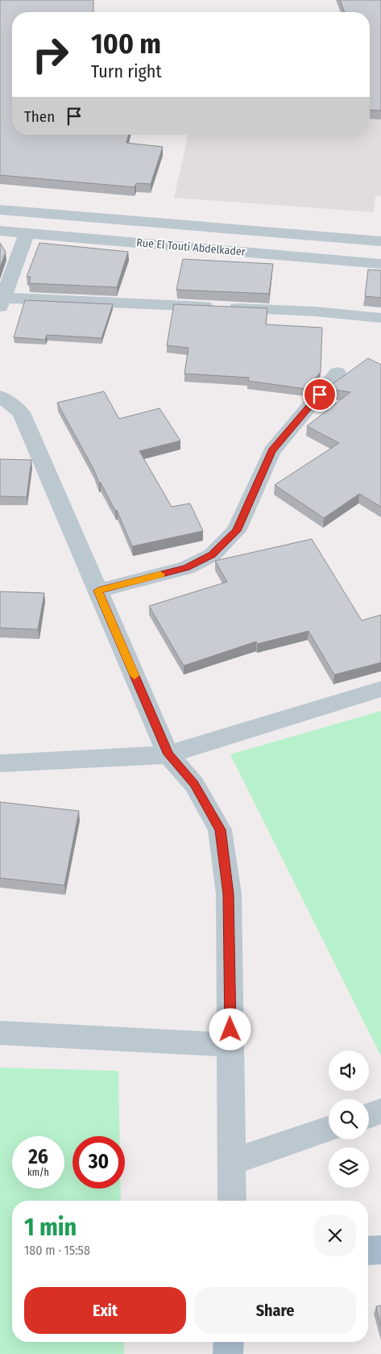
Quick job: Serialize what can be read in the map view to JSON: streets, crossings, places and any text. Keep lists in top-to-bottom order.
{
  "streets": {
    "street": ["Rue El Touti Abdelkader"]
  },
  "page": {
    "turn": ["100 m", "Turn right"],
    "then": "Then",
    "speed": "26 km/h",
    "limit": "30",
    "heading": ["1 min", "180 m · 15:58"],
    "buttons": ["Exit", "Share"]
  }
}
